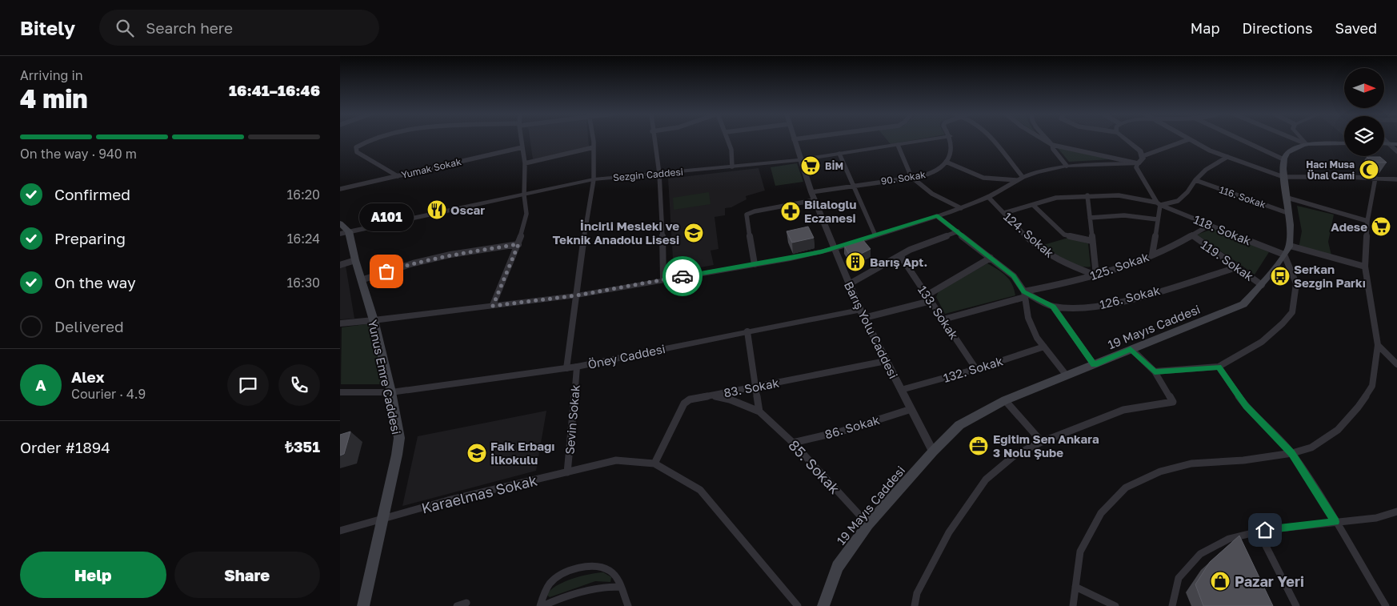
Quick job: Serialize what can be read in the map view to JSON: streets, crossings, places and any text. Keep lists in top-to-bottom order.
{
  "streets": {
    "main road": ["19 Mayıs Caddesi", "Yunus Emre Caddesi"],
    "street": [
      "Yumak Sokak",
      "Sezgin Caddesi",
      "90. Sokak",
      "116. Sokak",
      "118. Sokak",
      "124. Sokak",
      "119. Sokak",
      "125. Sokak",
      "126. Sokak",
      "133. Sokak",
      "Barış Yolu Caddesi",
      "Öney Caddesi",
      "132. Sokak",
      "83. Sokak",
      "Sevin Sokak",
      "86. Sokak",
      "85. Sokak",
      "Karaelmas Sokak"
    ]
  },
  "crossings": [
    ["Sezgin Caddesi", "Barış Yolu Caddesi"],
    ["Sezgin Caddesi", "Yunus Emre Caddesi"],
    ["Sezgin Caddesi", "Sevin Sokak"],
    ["90. Sokak", "Barış Yolu Caddesi"],
    ["118. Sokak", "124. Sokak"],
    ["118. Sokak", "125. Sokak"],
    ["118. Sokak", "19 Mayıs Caddesi"],
    ["124. Sokak", "125. Sokak"],
    ["119. Sokak", "125. Sokak"],
    ["119. Sokak", "126. Sokak"],
    ["119. Sokak", "19 Mayıs Caddesi"],
    ["125. Sokak", "126. Sokak"],
    ["125. Sokak", "133. Sokak"],
    ["133. Sokak", "132. Sokak"],
    ["19 Mayıs Caddesi", "Barış Yolu Caddesi"],
    ["19 Mayıs Caddesi", "85. Sokak"],
    ["Barış Yolu Caddesi", "Öney Caddesi"],
    ["Barış Yolu Caddesi", "132. Sokak"],
    ["Barış Yolu Caddesi", "83. Sokak"],
    ["Barış Yolu Caddesi", "86. Sokak"],
    ["Öney Caddesi", "Yunus Emre Caddesi"],
    ["Öney Caddesi", "Sevin Sokak"],
    ["Yunus Emre Caddesi", "Karaelmas Sokak"],
    ["83. Sokak", "85. Sokak"],
    ["83. Sokak", "Karaelmas Sokak"],
    ["Sevin Sokak", "Karaelmas Sokak"],
    ["86. Sokak", "85. Sokak"]
  ],
  "places": {
    "supermarket": ["BİM", "Adese"],
    "mosque": ["Hacı Musa Ünal Cami"],
    "restaurant": ["Oscar"],
    "pharmacy": ["Bilaloğlu Eczanesi"],
    "school or university": ["İncirli Mesleki ve Teknik Anadolu Lisesi", "Faik Erbağı İlkokulu"],
    "building": ["Barış Apt."],
    "other": ["A101"],
    "bus stop": ["Serkan Sezgin Parkı"],
    "office": ["Eğitim Sen Ankara 3 Nolu Şube"],
    "shop": ["Pazar Yeri"]
  },
  "north": "right",
  "page": {
    "header": "Bitely",
    "search": "Search here",
    "nav": ["Map", "Directions", "Saved"],
    "heading": ["4 min", "Arriving in", "16:41–16:46"],
    "panel": [
      "Alex",
      "Courier · 4.9",
      "Order #1894",
      "₺351"
    ],
    "bar": "On the way · 940 m",
    "list": [
      ["Confirmed", "16:20"],
      ["Preparing", "16:24"],
      ["On the way", "16:30"],
      "Delivered"
    ],
    "bubble": "A101",
    "round": "A",
    "buttons": ["Help", "Share"]
  }
}
